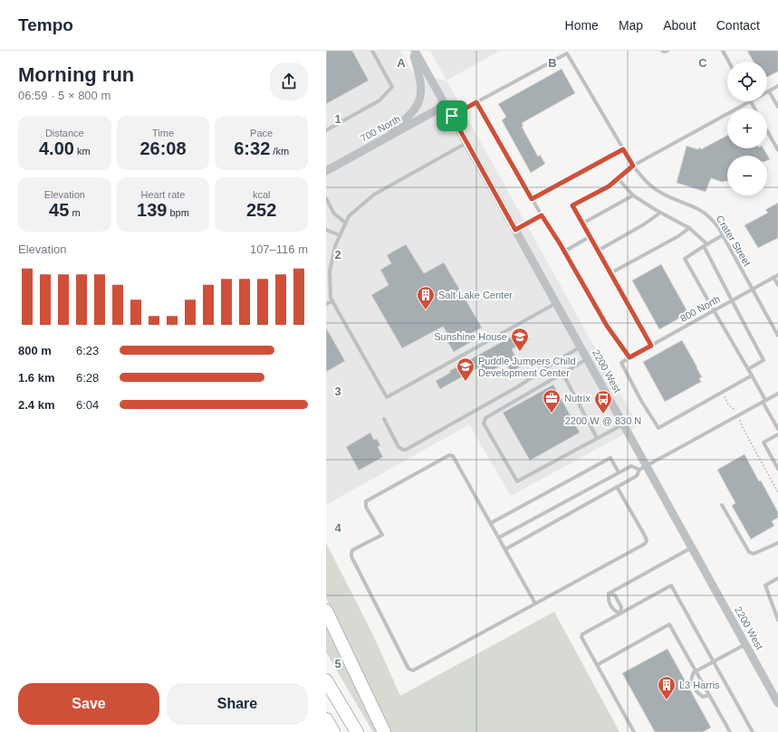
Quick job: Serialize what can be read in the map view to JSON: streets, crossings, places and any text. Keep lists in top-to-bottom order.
{
  "streets": {
    "street": ["700 North", "2200 West"],
    "lane": ["Crater Street", "800 North"]
  },
  "crossings": [
    ["700 North", "2200 West"],
    ["Crater Street", "800 North"]
  ],
  "places": {
    "building": ["Salt Lake Center", "L3 Harris"],
    "school or university": ["Sunshine House", "Puddle Jumpers Child Development Center"],
    "office": ["Nutrix"],
    "bus stop": ["2200 W @ 830 N"]
  },
  "page": {
    "header": "Tempo",
    "nav": [
      "Home",
      "Map",
      "About",
      "Contact"
    ],
    "heading": ["Morning run", "06:59 · 5 × 800 m"],
    "map_buttons": ["+", "−"],
    "stats": [
      ["Distance", "4.00 km"],
      ["Time", "26:08"],
      ["Pace", "6:32 /km"],
      ["Elevation", "45 m"],
      ["Heart rate", "139 bpm"],
      ["kcal", "252"]
    ],
    "chart": ["Elevation", "107–116 m"],
    "list": [
      {
        "name": "800 m",
        "note": "6:23"
      },
      {
        "name": "1.6 km",
        "note": "6:28"
      },
      {
        "name": "2.4 km",
        "note": "6:04"
      }
    ],
    "buttons": ["Save", "Share"]
  },
  "grid": {
    "columns": ["A", "B", "C"],
    "rows": [
      "1",
      "2",
      "3",
      "4",
      "5"
    ]
  }
}
